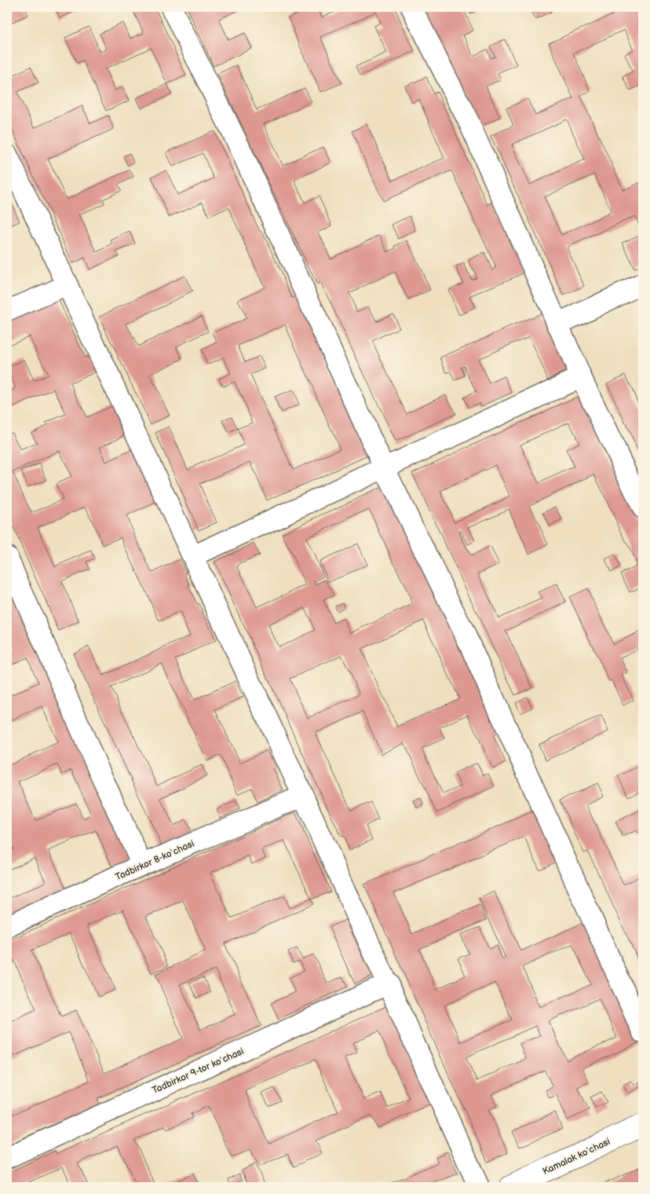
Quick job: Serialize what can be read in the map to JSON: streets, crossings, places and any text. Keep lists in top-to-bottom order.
{
  "streets": {
    "street": ["Tadbirkor 8-koʻchasi", "Tadbirkor 9-tor koʻchasi", "Kamalak koʻchasi"]
  }
}
